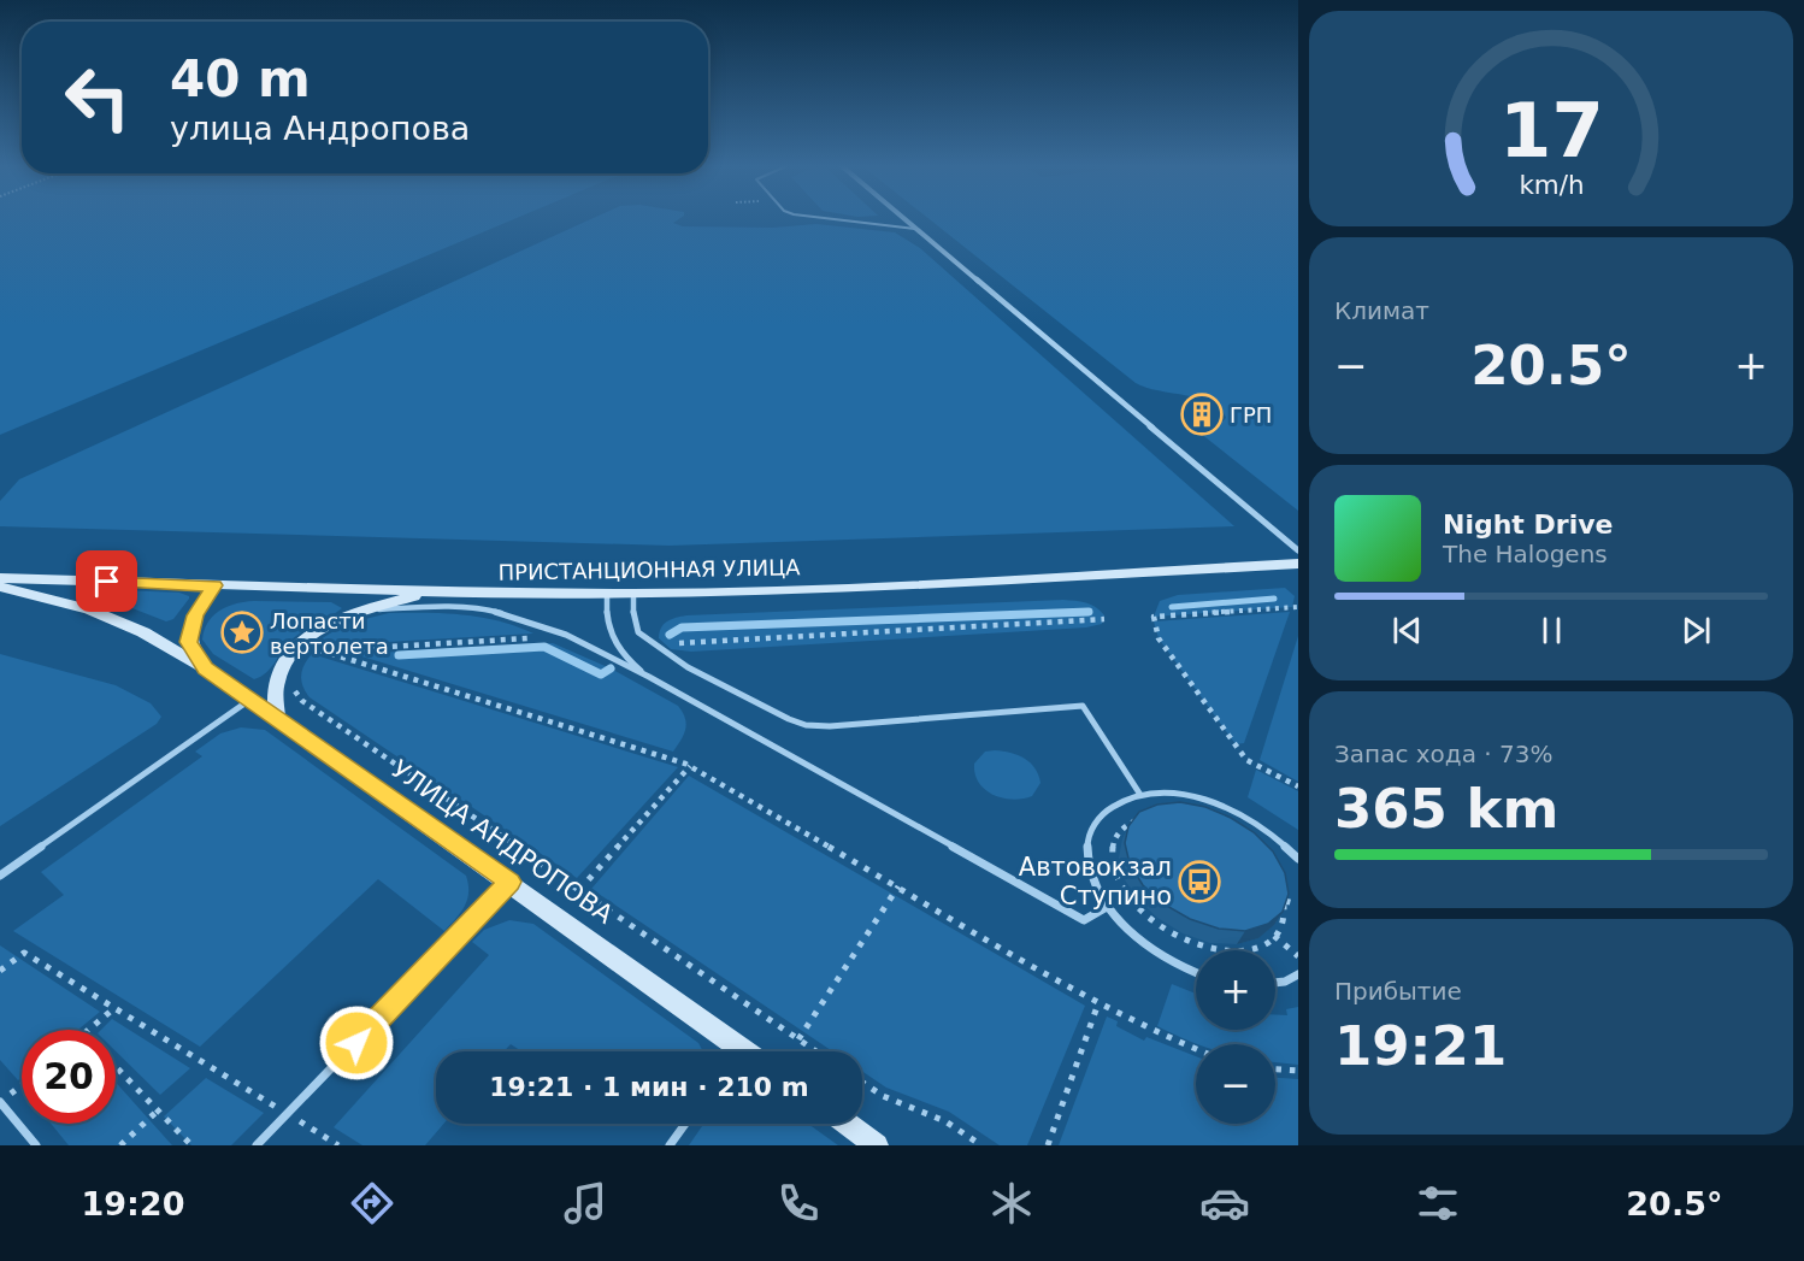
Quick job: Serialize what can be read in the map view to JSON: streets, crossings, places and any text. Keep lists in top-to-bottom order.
{
  "streets": {
    "main road": ["ПРИСТАНЦИОННАЯ УЛИЦА", "УЛИЦА АНДРОПОВА"]
  },
  "crossings": [
    ["ПРИСТАНЦИОННАЯ УЛИЦА", "УЛИЦА АНДРОПОВА"]
  ],
  "places": {
    "building": ["ГРП"],
    "place": ["Лопасти вертолета"],
    "bus stop": ["Автовокзал Ступино"]
  },
  "page": {
    "turn": ["40 m", "улица Андропова"],
    "tile": [
      "Климат",
      ["Запас хода · 73%", "365 km"],
      ["Прибытие", "19:21"]
    ],
    "heat": ["−", "20.5°", "+"],
    "song": ["Night Drive", "The Halogens"],
    "map_buttons": ["+", "−"],
    "limit": "20",
    "trip": "19:21 · 1 мин · 210 m",
    "tabs": ["19:20", "20.5°"],
    "gauge": ["17", "km/h"]
  }
}
